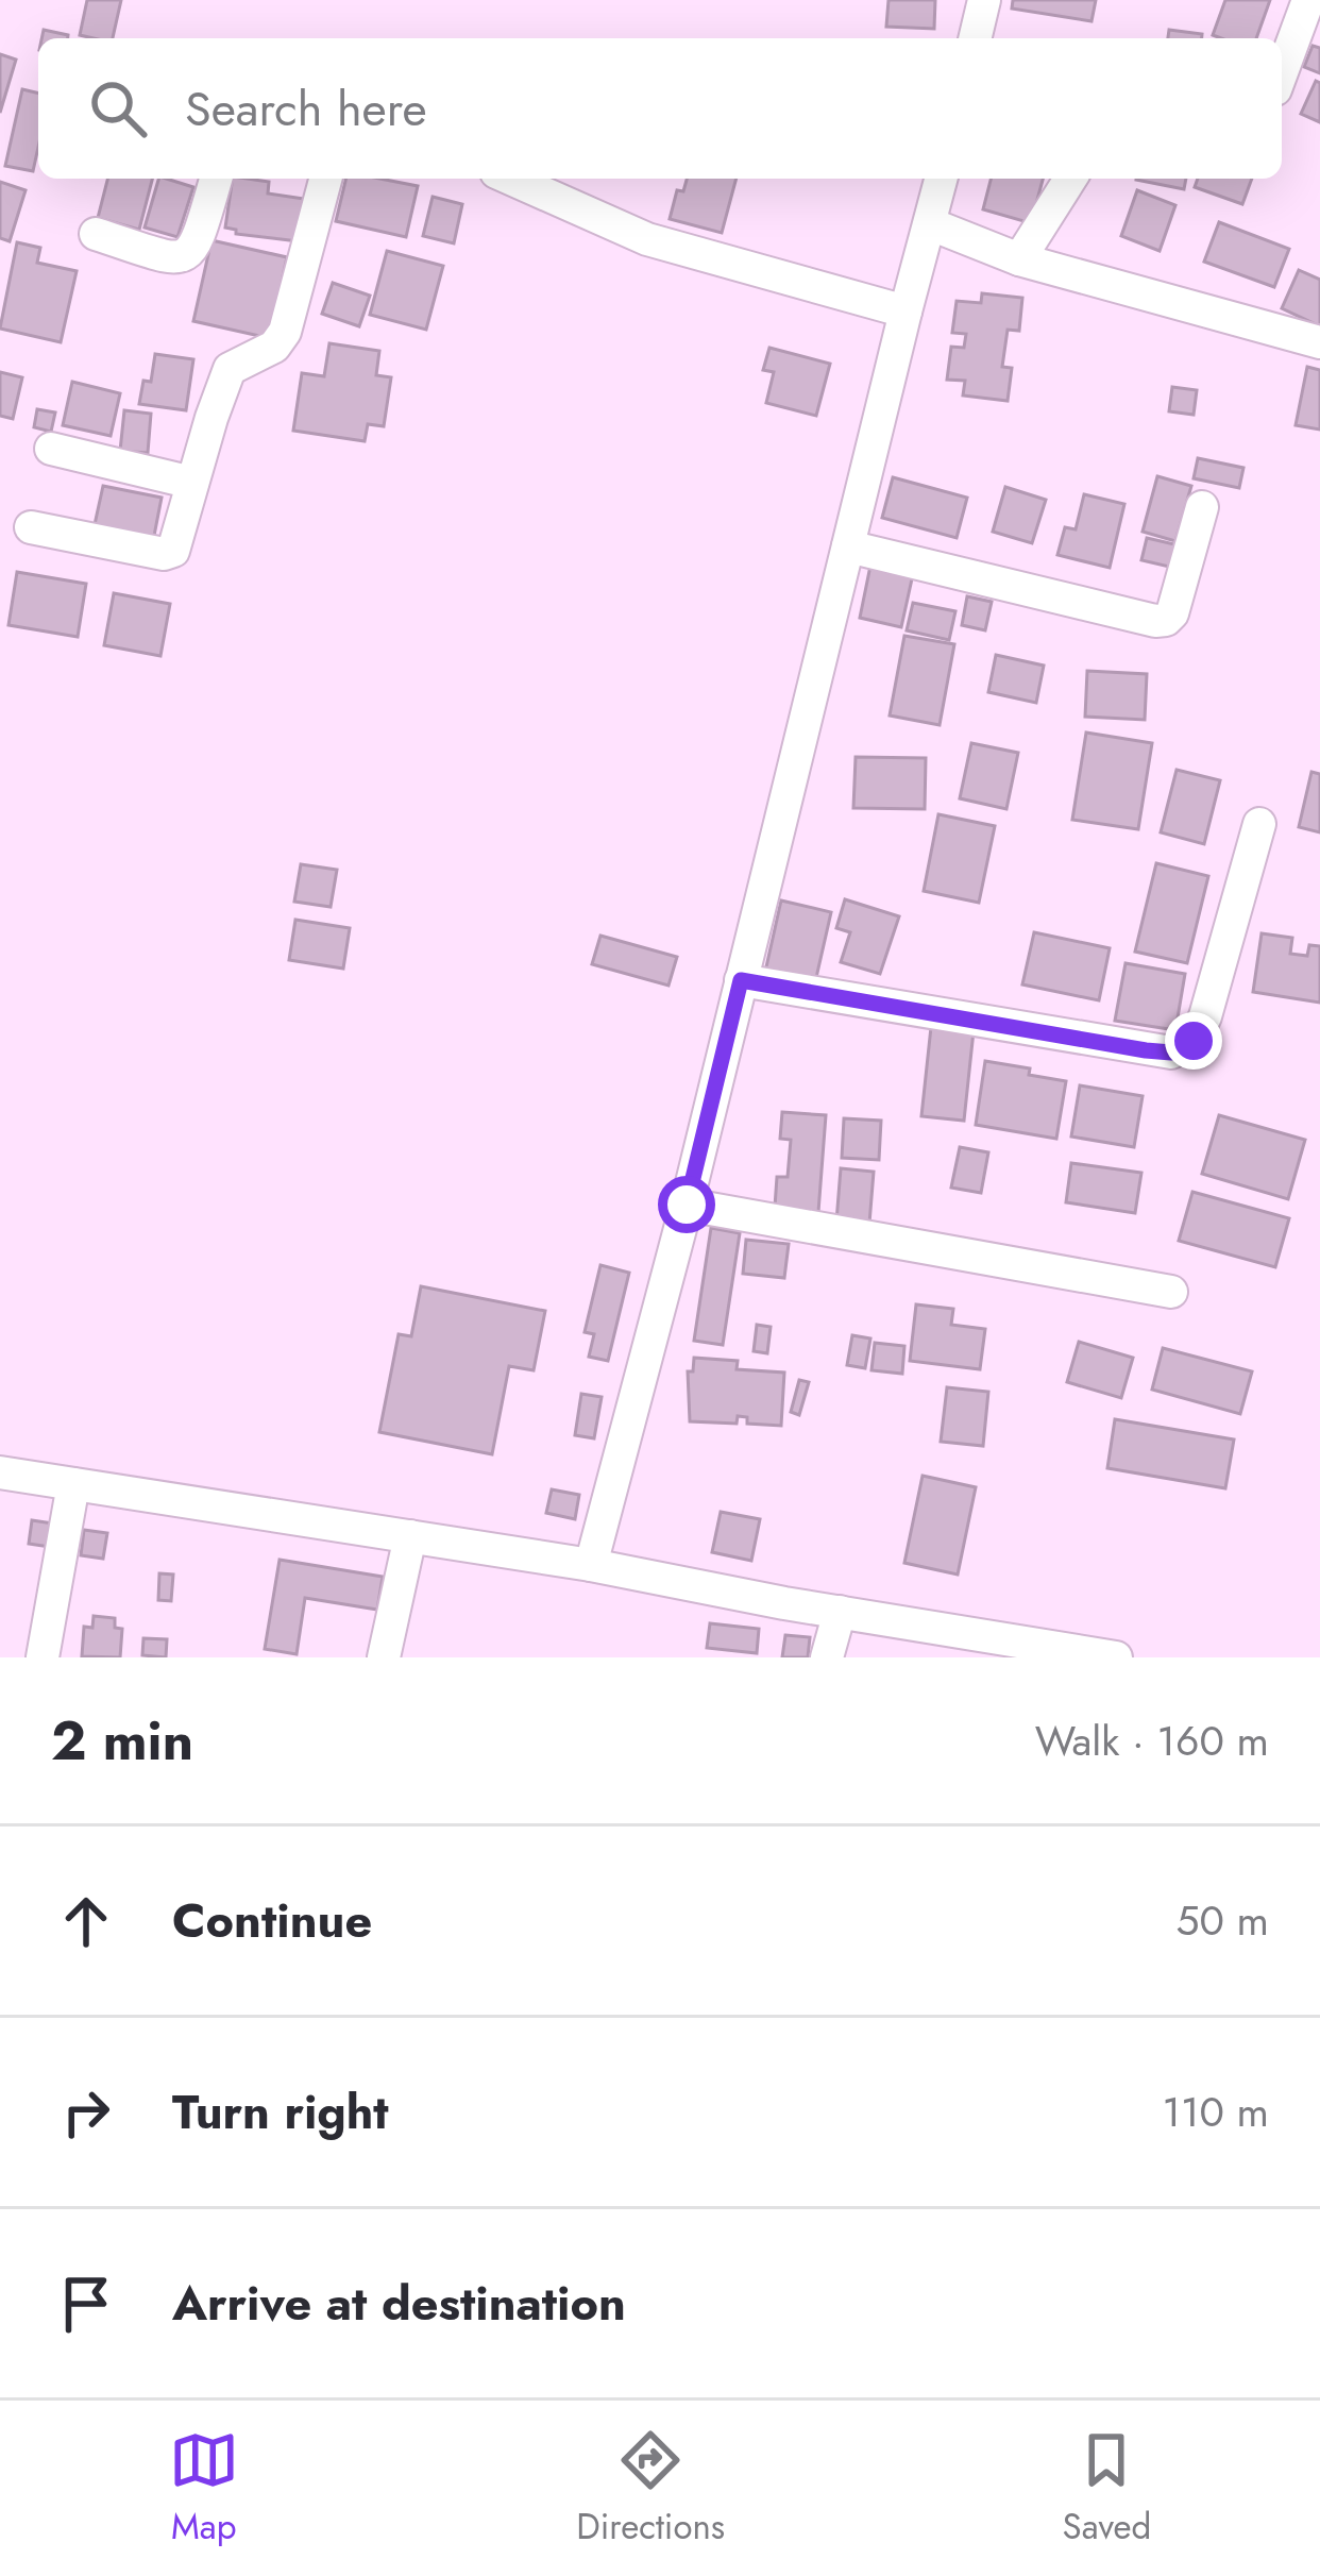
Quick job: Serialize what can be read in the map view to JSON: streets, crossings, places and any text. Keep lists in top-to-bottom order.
{
  "page": {
    "search": "Search here",
    "heading": ["2 min", "Walk · 160 m"],
    "list": [
      ["Continue", "50 m"],
      ["Turn right", "110 m"],
      "Arrive at destination"
    ],
    "nav": ["Map", "Directions", "Saved"]
  }
}
